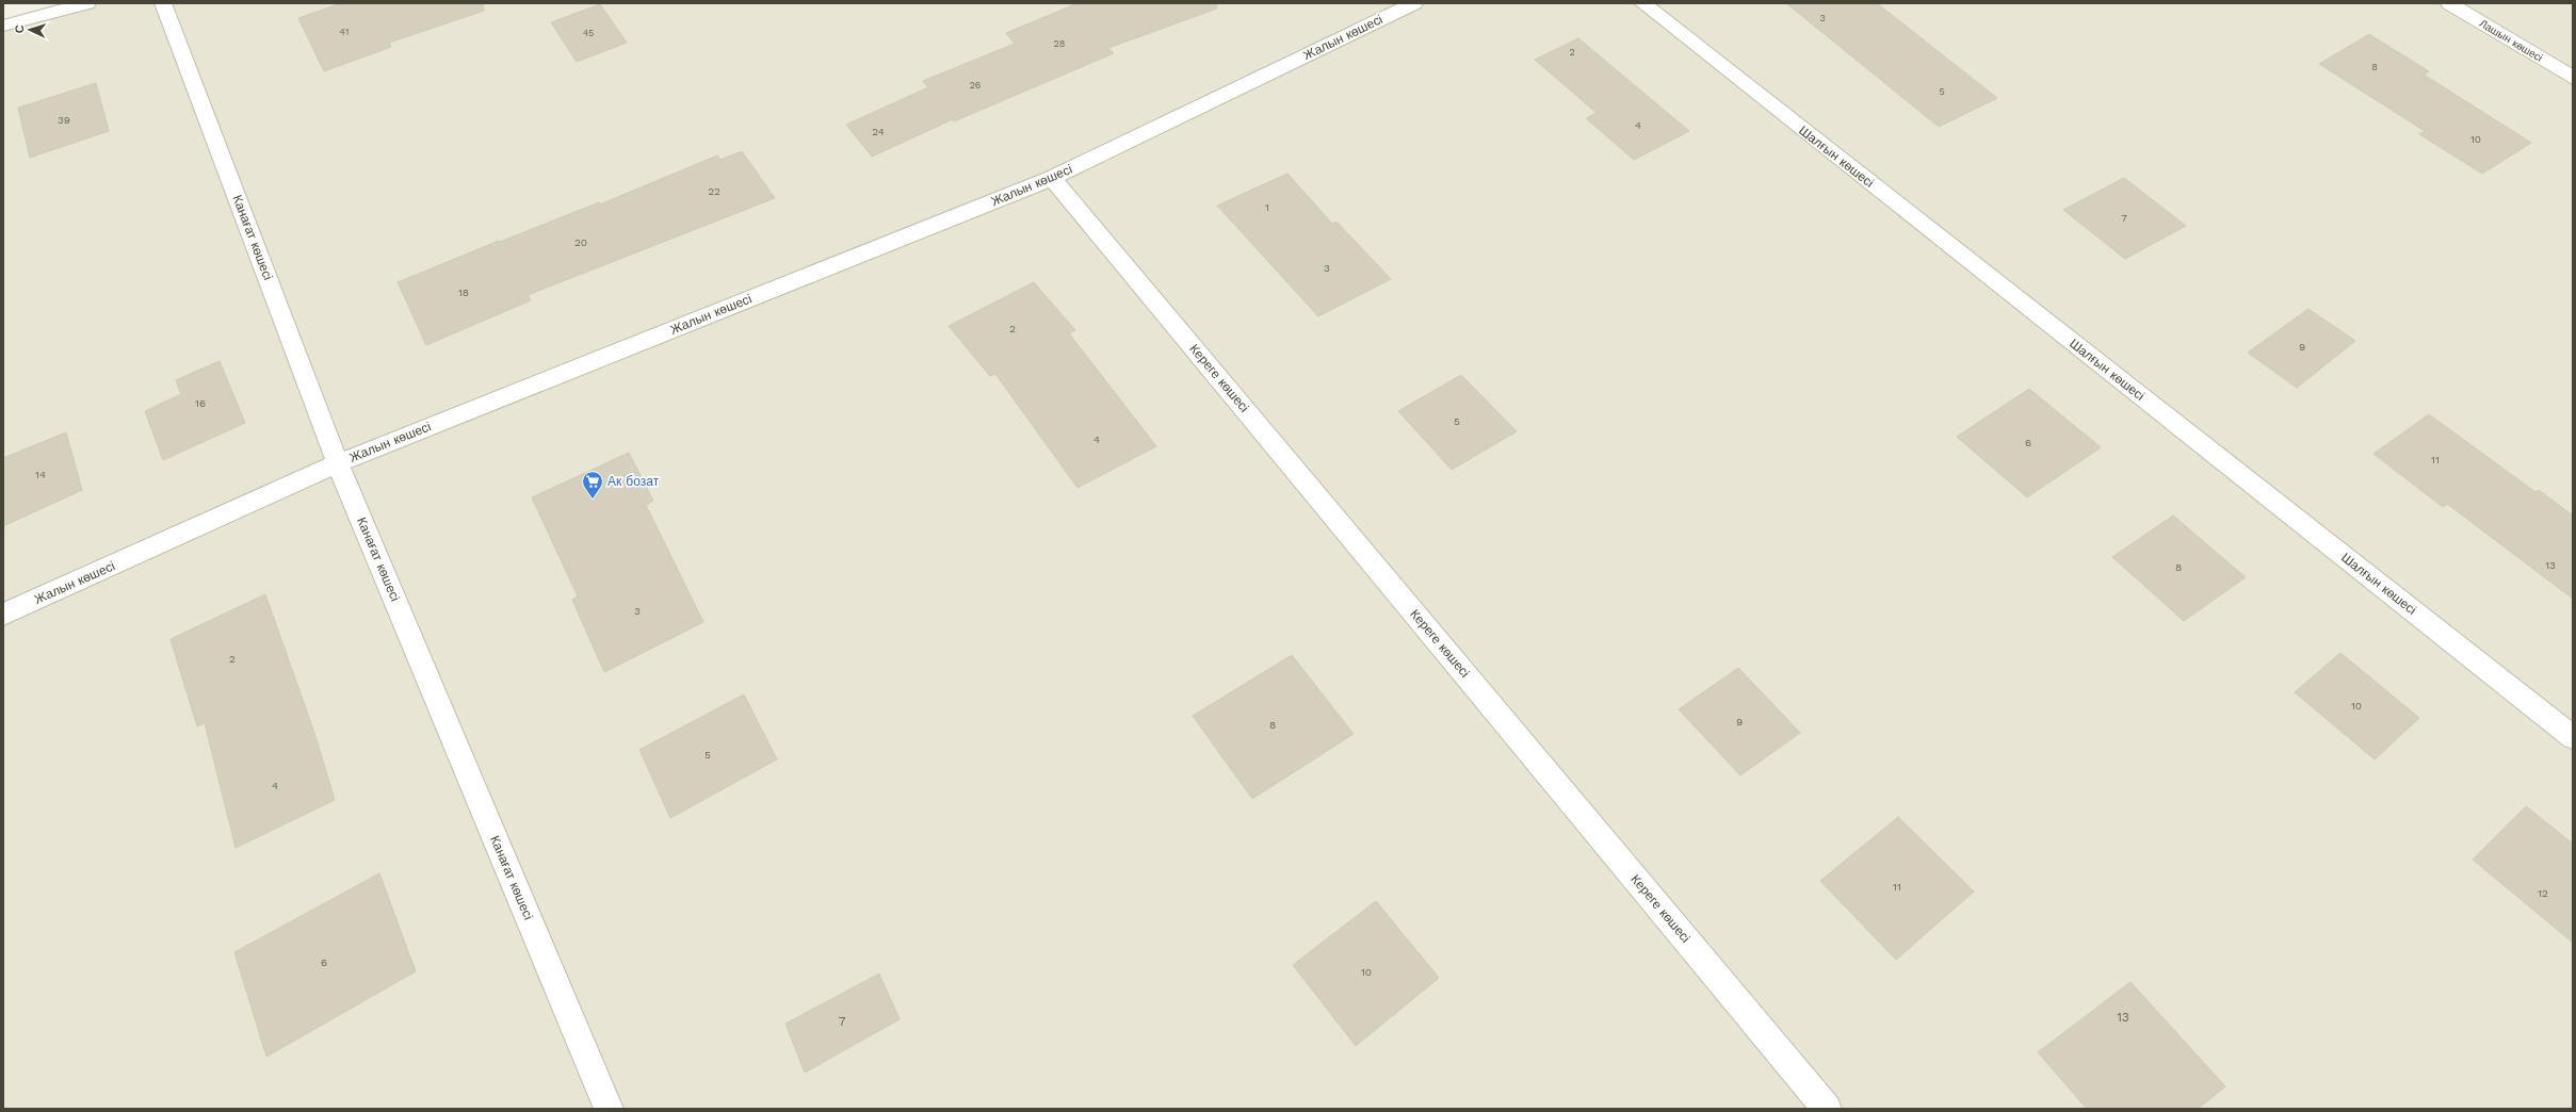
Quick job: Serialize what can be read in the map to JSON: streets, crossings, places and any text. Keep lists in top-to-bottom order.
{
  "streets": {
    "street": [
      "Жалын көшесі",
      "Лашын көшесі",
      "Шалғын көшесі",
      "Канағат көшесі",
      "Кереге көшесі"
    ]
  },
  "crossings": [
    ["Жалын көшесі", "Канағат көшесі"],
    ["Жалын көшесі", "Кереге көшесі"]
  ],
  "places": {
    "supermarket": ["Ак бозат"]
  },
  "house_numbers": [
    "3",
    "41",
    "45",
    "28",
    "2",
    "8",
    "26",
    "5",
    "39",
    "4",
    "24",
    "10",
    "22",
    "1",
    "7",
    "20",
    "3",
    "18",
    "2",
    "9",
    "16",
    "5",
    "4",
    "6",
    "11",
    "14",
    "13",
    "8",
    "3",
    "2",
    "10",
    "9",
    "8",
    "5",
    "4",
    "11",
    "12",
    "6",
    "10",
    "13",
    "7"
  ],
  "north": "left"
}
